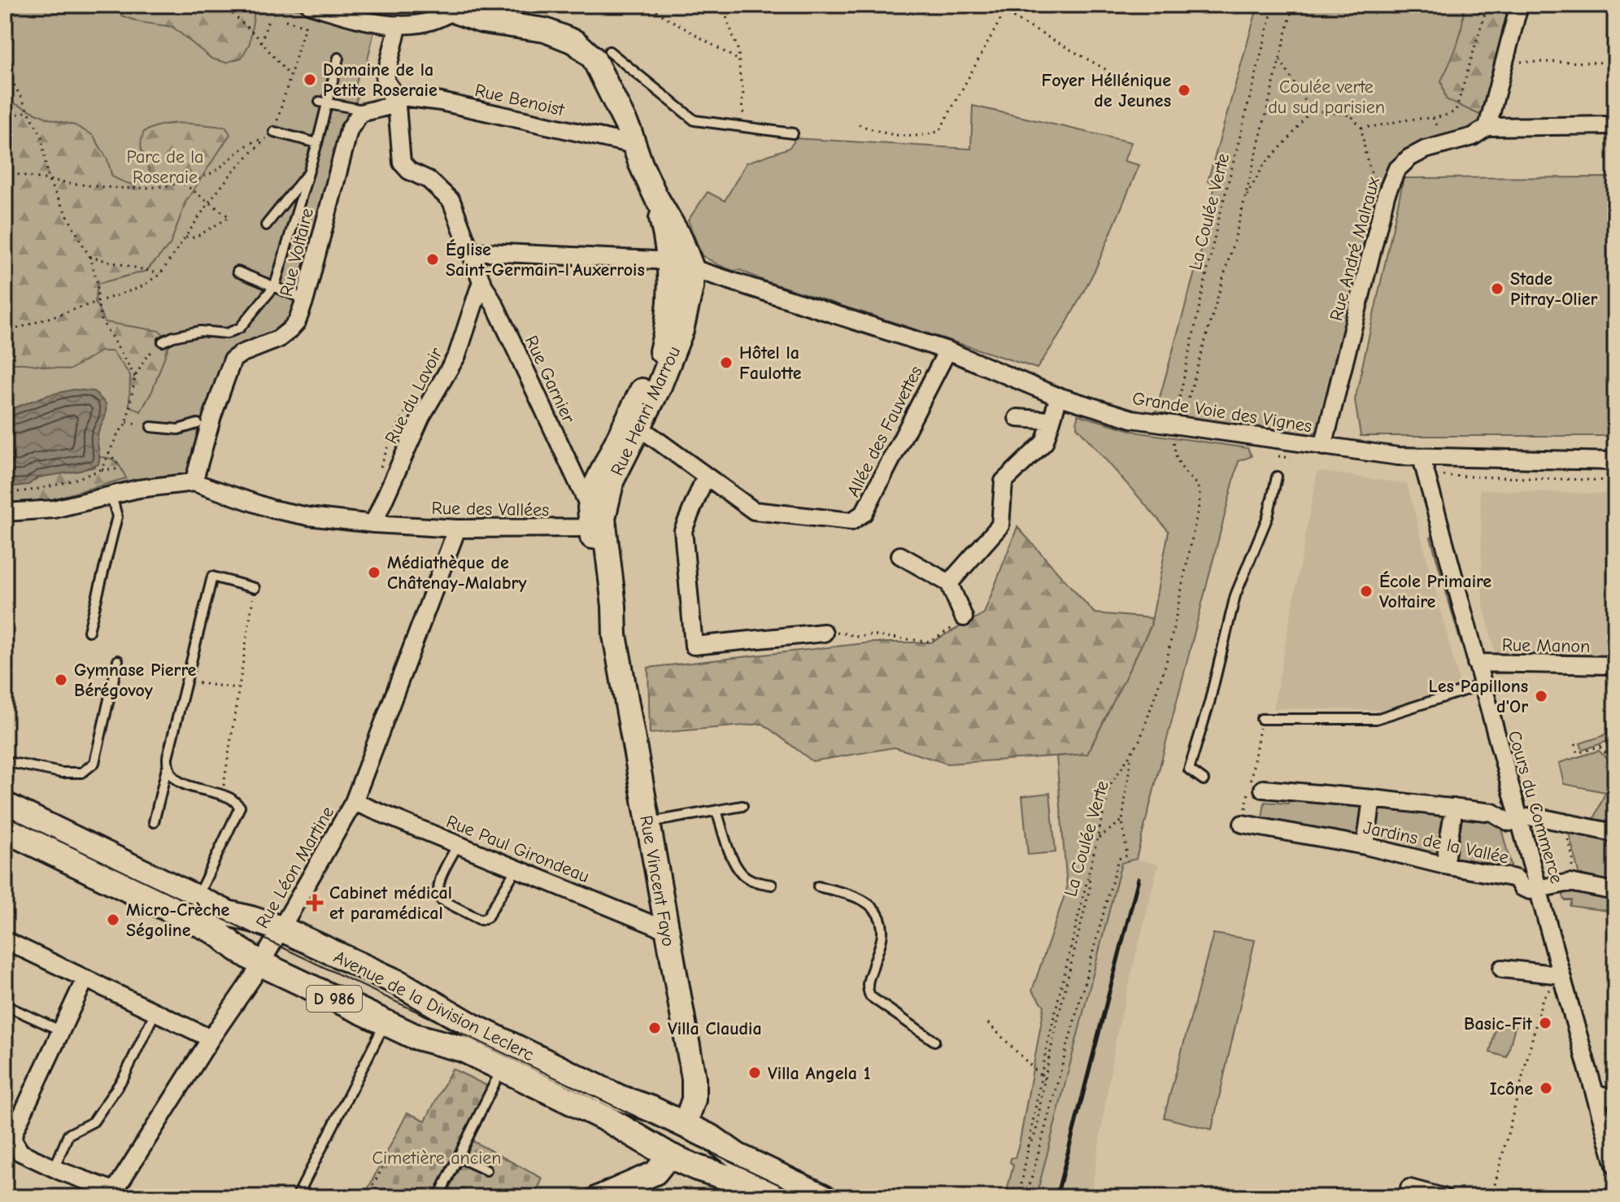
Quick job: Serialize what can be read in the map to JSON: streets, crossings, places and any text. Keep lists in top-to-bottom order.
{
  "streets": {
    "main road": ["D 986", "Avenue de la Division Leclerc"],
    "street": [
      "Rue Benoist",
      "Rue André Malraux",
      "Rue Voltaire",
      "Rue Garnier",
      "Rue du Lavoir",
      "Rue Henri Marrou",
      "Grande Voie des Vignes",
      "Allée des Fauvettes",
      "Rue des Vallées",
      "Rue Manon",
      "Cours du Commerce",
      "Jardins de la Vallée",
      "Rue Paul Girondeau",
      "Rue Léon Martine",
      "Rue Vincent Fayo"
    ],
    "path": ["La Coulée Verte"]
  },
  "crossings": [
    ["Rue Benoist", "Rue Voltaire"],
    ["Rue Benoist", "Rue Garnier"],
    ["Rue Benoist", "Rue Henri Marrou"],
    ["La Coulée Verte", "Grande Voie des Vignes"],
    ["Rue André Malraux", "Grande Voie des Vignes"],
    ["Rue Voltaire", "Rue Garnier"],
    ["Rue Voltaire", "Rue des Vallées"],
    ["Rue Garnier", "Rue du Lavoir"],
    ["Rue Garnier", "Rue Henri Marrou"],
    ["Rue Garnier", "Grande Voie des Vignes"],
    ["Rue Garnier", "Rue des Vallées"],
    ["Rue Garnier", "Rue Vincent Fayo"],
    ["Rue du Lavoir", "Rue des Vallées"],
    ["Rue Henri Marrou", "Grande Voie des Vignes"],
    ["Rue Henri Marrou", "Allée des Fauvettes"],
    ["Rue Henri Marrou", "Rue des Vallées"],
    ["Rue Henri Marrou", "Rue Vincent Fayo"],
    ["Grande Voie des Vignes", "Allée des Fauvettes"],
    ["Grande Voie des Vignes", "Cours du Commerce"],
    ["Rue des Vallées", "Rue Léon Martine"],
    ["Rue des Vallées", "Rue Vincent Fayo"],
    ["Rue Manon", "Cours du Commerce"],
    ["Cours du Commerce", "Jardins de la Vallée"],
    ["Rue Paul Girondeau", "Rue Léon Martine"],
    ["Rue Paul Girondeau", "Rue Vincent Fayo"],
    ["Rue Léon Martine", "Avenue de la Division Leclerc"],
    ["Rue Vincent Fayo", "Avenue de la Division Leclerc"]
  ],
  "parks": ["Coulée verte du sud parisien", "Parc de la Roseraie", "Cimetière ancien"],
  "places": {
    "other": [
      "Domaine de la Petite Roseraie",
      "Foyer Héllénique de Jeunes",
      "Église Saint-Germain-l'Auxerrois",
      "Stade Pitray-Olier",
      "Hôtel la Faulotte",
      "Médiathèque de Châtenay-Malabry",
      "École Primaire Voltaire",
      "Gymnase Pierre Bérégovoy",
      "Les Papillons d'Or",
      "Micro-Crèche Ségoline",
      "Basic-Fit",
      "Villa Claudia",
      "Villa Angela 1",
      "Icône"
    ],
    "health": ["Cabinet médical et paramédical"]
  }
}
